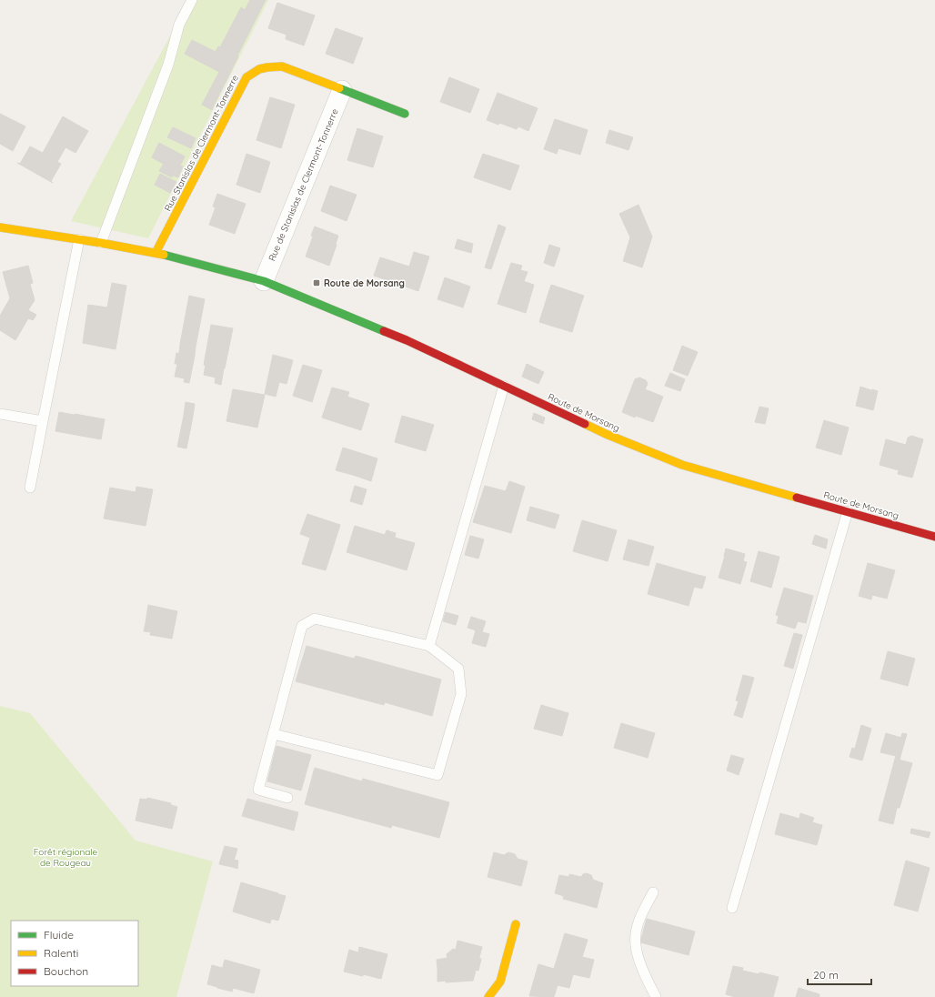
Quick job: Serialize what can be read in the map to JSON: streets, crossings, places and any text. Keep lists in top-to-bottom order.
{
  "streets": {
    "street": ["Rue Stanislas de Clermont-Tonnerre", "Rue de Stanislas de Clermont-Tonnerre", "Route de Morsang"]
  },
  "crossings": [
    ["Rue Stanislas de Clermont-Tonnerre", "Rue de Stanislas de Clermont-Tonnerre"],
    ["Rue Stanislas de Clermont-Tonnerre", "Route de Morsang"],
    ["Rue de Stanislas de Clermont-Tonnerre", "Route de Morsang"]
  ],
  "parks": ["Forêt régionale de Rougeau"],
  "places": {
    "transit": ["Route de Morsang"]
  },
  "legend": ["Fluide", "Ralenti", "Bouchon"],
  "scale_bar": "20 m"
}
